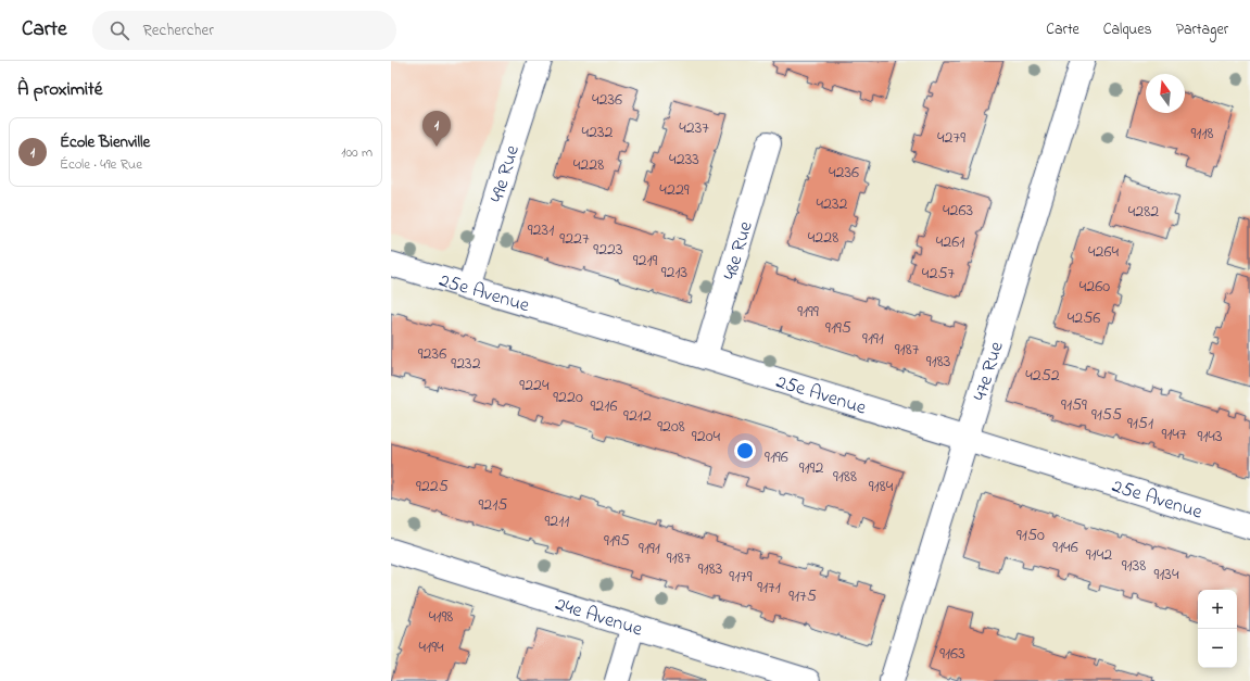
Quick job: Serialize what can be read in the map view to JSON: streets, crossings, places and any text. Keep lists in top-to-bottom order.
{
  "streets": {
    "street": [
      "49e Rue",
      "48e Rue",
      "25e Avenue",
      "47e Rue",
      "24e Avenue"
    ]
  },
  "crossings": [
    ["49e Rue", "25e Avenue"],
    ["48e Rue", "25e Avenue"],
    ["25e Avenue", "47e Rue"]
  ],
  "house_numbers": [
    "4236",
    "4237",
    "4232",
    "9118",
    "4279",
    "4233",
    "4228",
    "4236",
    "4229",
    "4232",
    "4263",
    "4282",
    "9231",
    "4228",
    "9227",
    "4261",
    "9223",
    "4264",
    "9219",
    "9213",
    "4257",
    "4260",
    "9199",
    "4256",
    "9195",
    "9191",
    "9187",
    "9236",
    "9183",
    "9232",
    "4252",
    "9224",
    "9220",
    "9159",
    "9216",
    "9155",
    "9212",
    "9151",
    "9208",
    "9147",
    "9204",
    "9143",
    "9196",
    "9192",
    "9188",
    "9225",
    "9184",
    "9215",
    "9211",
    "9150",
    "9195",
    "9146",
    "9191",
    "9142",
    "9187",
    "9138",
    "9183",
    "9134",
    "9179",
    "9171",
    "9175",
    "4198",
    "4194",
    "9163"
  ],
  "north": "top",
  "page": {
    "header": "Carte",
    "search": "Rechercher",
    "nav": ["Carte", "Calques", "Partager"],
    "heading": "À proximité",
    "pins": "1",
    "list": [
      {
        "mark": "1",
        "name": "École Bienville",
        "note": "École · 49e Rue",
        "value": "100 m"
      }
    ],
    "map_buttons": ["+", "−"]
  }
}
